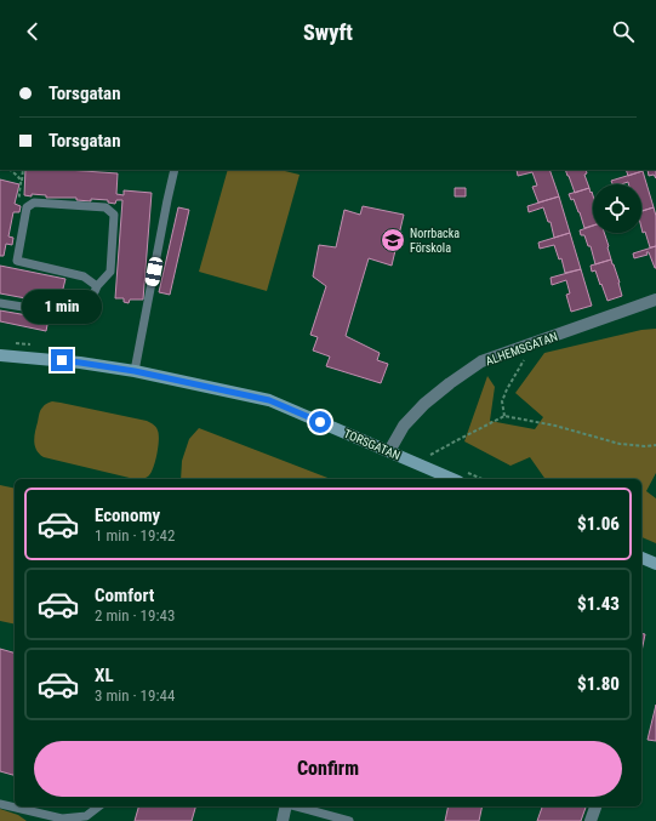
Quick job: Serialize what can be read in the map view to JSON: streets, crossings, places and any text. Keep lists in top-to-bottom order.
{
  "streets": {
    "main road": ["TORSGATAN"],
    "street": ["ALHEMSGATAN"]
  },
  "crossings": [
    ["ALHEMSGATAN", "TORSGATAN"]
  ],
  "places": {
    "school or university": ["Norrbacka Förskola"]
  },
  "page": {
    "header": "Swyft",
    "banner": ["Torsgatan", "Torsgatan"],
    "bubble": "1 min",
    "list": [
      {
        "name": "Economy",
        "note": "1 min · 19:42",
        "value": "$1.06"
      },
      {
        "name": "Comfort",
        "note": "2 min · 19:43",
        "value": "$1.43"
      },
      {
        "name": "XL",
        "note": "3 min · 19:44",
        "value": "$1.80"
      }
    ],
    "buttons": "Confirm"
  }
}
